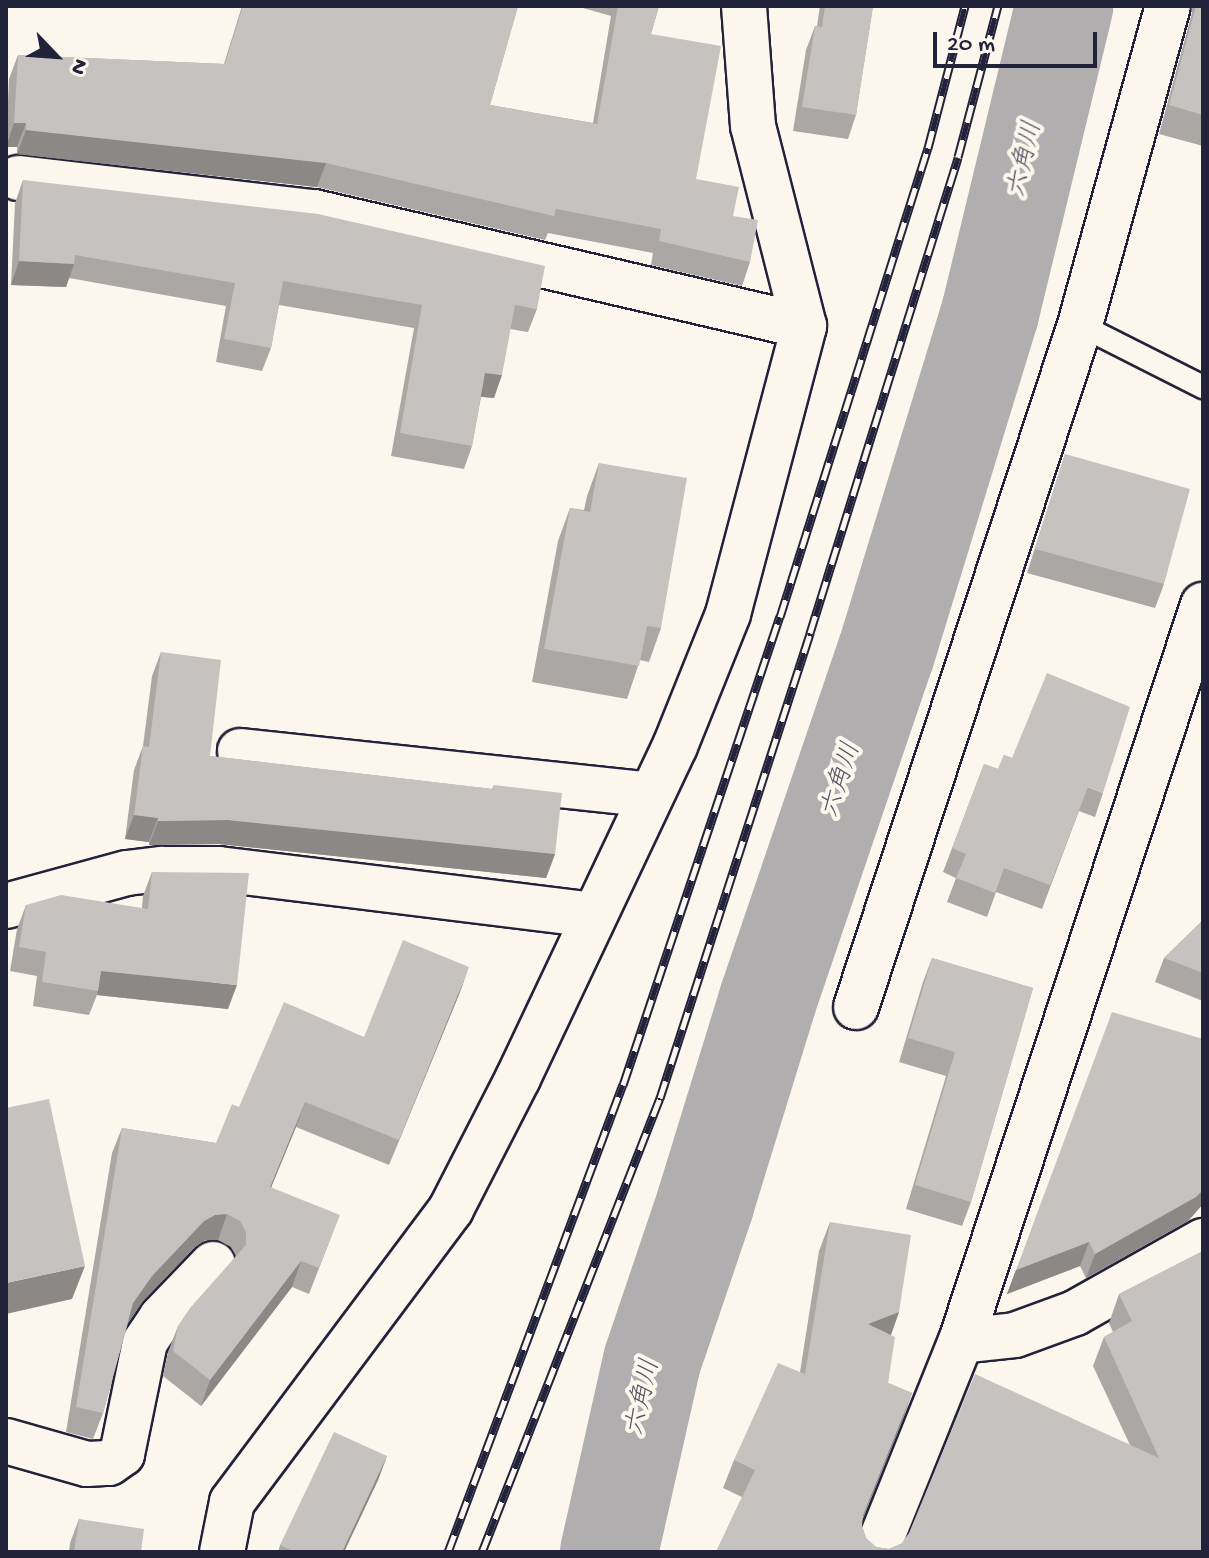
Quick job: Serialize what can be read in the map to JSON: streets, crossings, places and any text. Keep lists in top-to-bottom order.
{
  "water": ["六角川"],
  "scale_bar": "20 m",
  "north": "bottom right"
}
